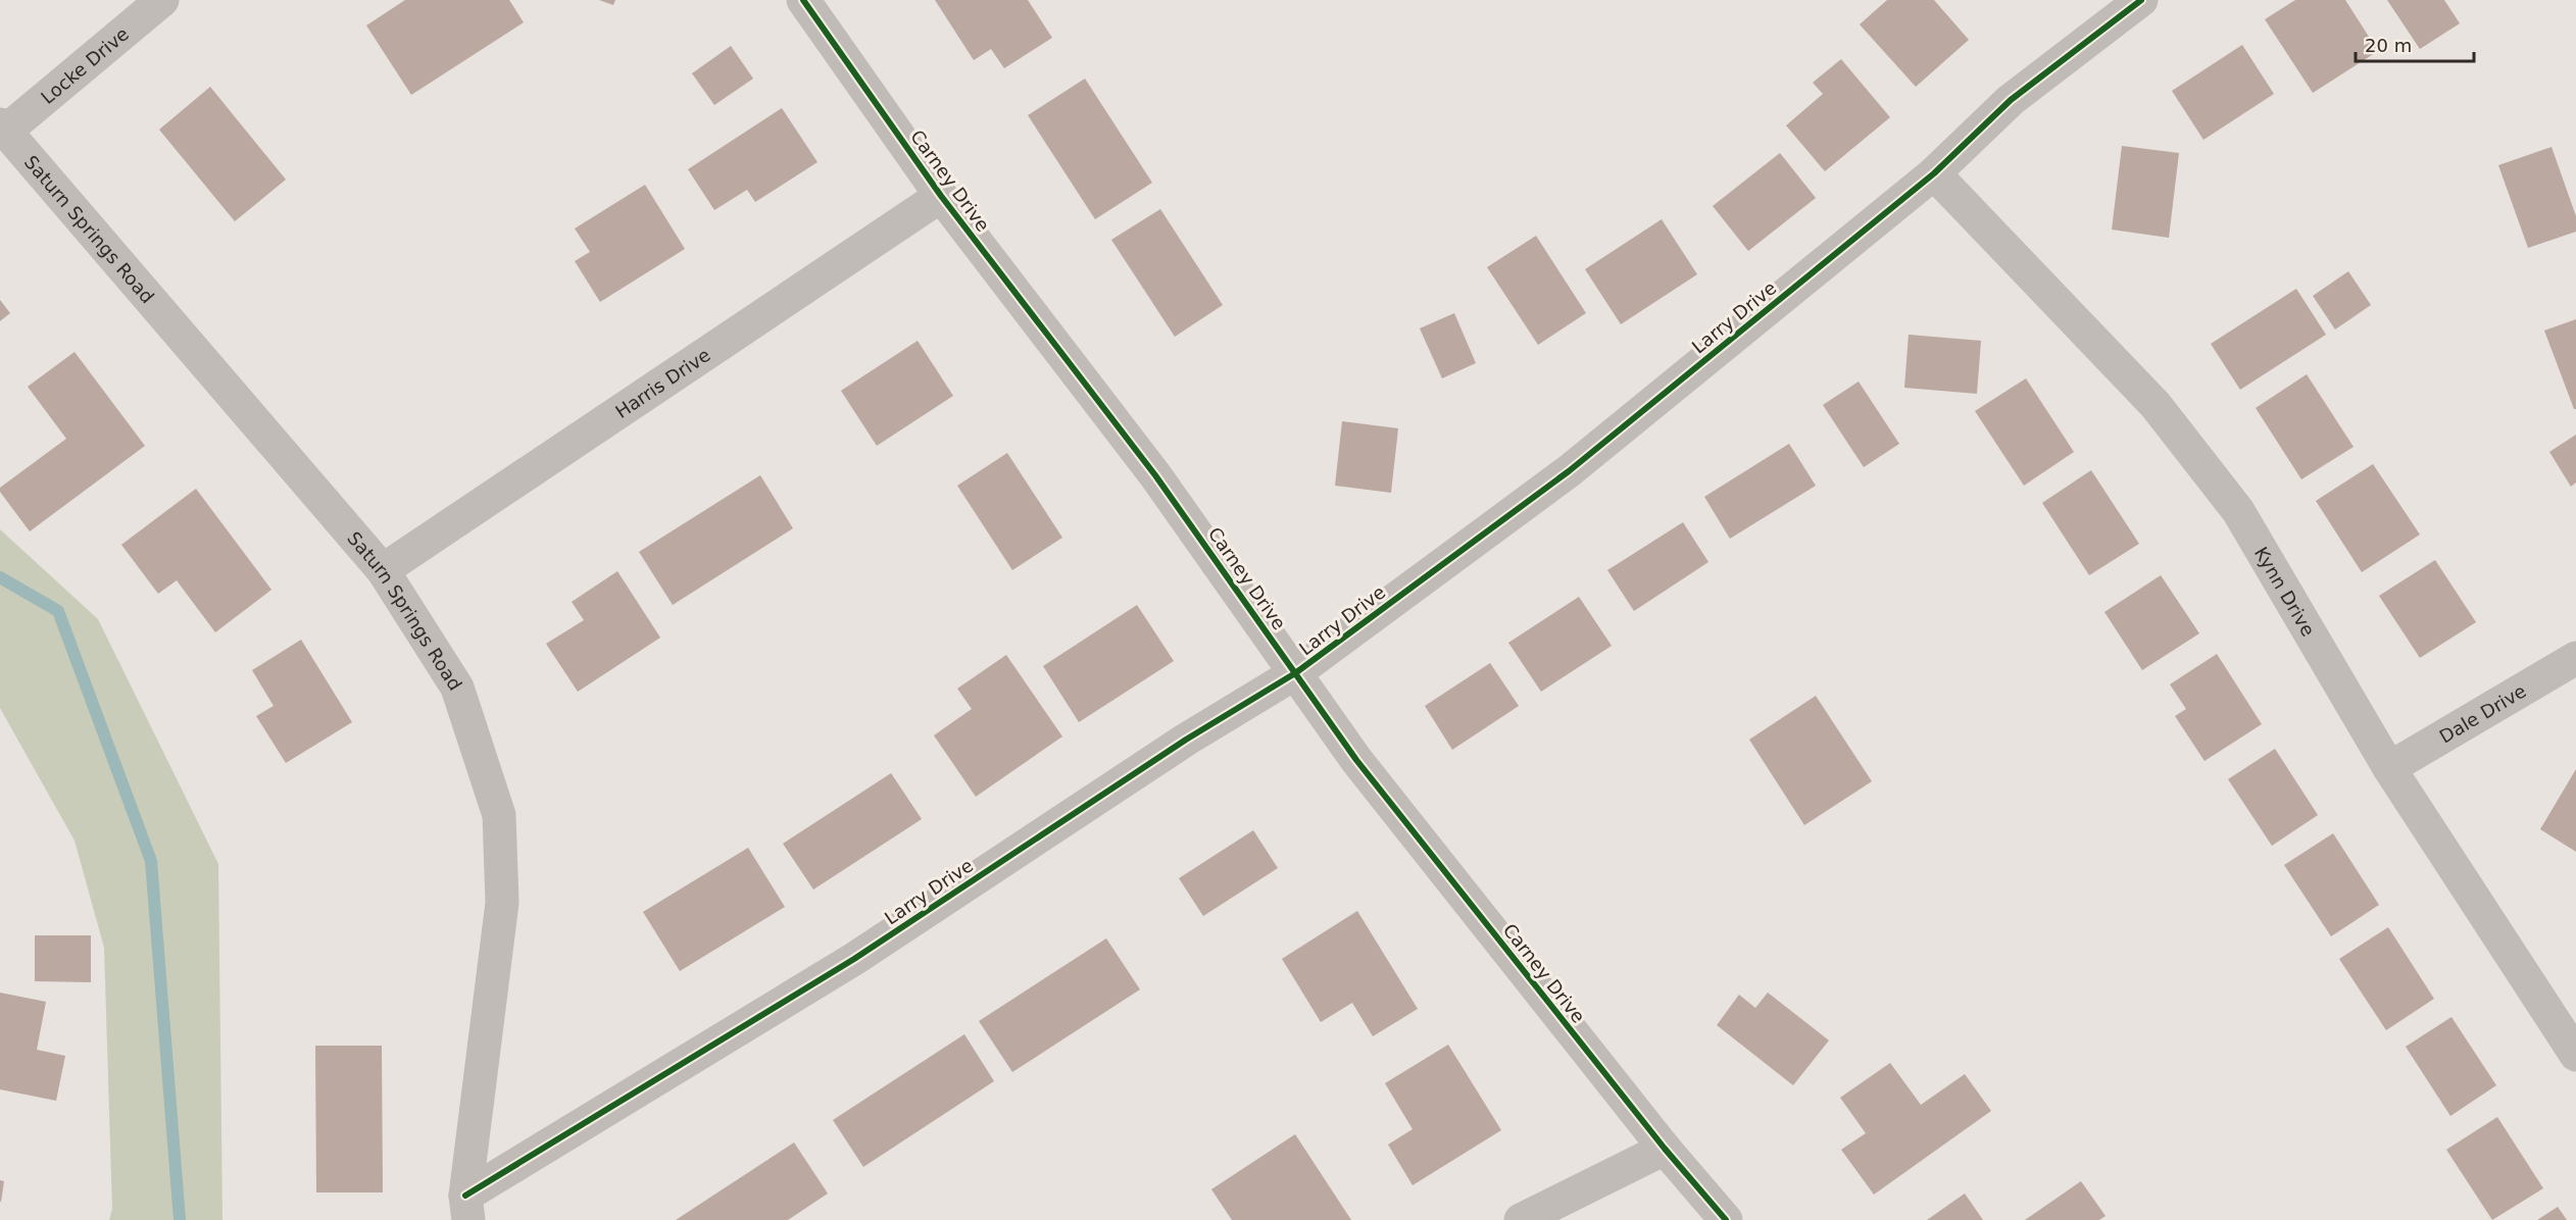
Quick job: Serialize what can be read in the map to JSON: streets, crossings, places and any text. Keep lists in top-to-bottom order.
{
  "streets": {
    "street": [
      "Locke Drive",
      "Carney Drive",
      "Saturn Springs Road",
      "Larry Drive",
      "Harris Drive",
      "Kynn Drive",
      "Dale Drive"
    ]
  },
  "crossings": [
    ["Locke Drive", "Saturn Springs Road"],
    ["Carney Drive", "Larry Drive"],
    ["Carney Drive", "Harris Drive"],
    ["Saturn Springs Road", "Larry Drive"],
    ["Saturn Springs Road", "Harris Drive"],
    ["Larry Drive", "Kynn Drive"],
    ["Kynn Drive", "Dale Drive"]
  ],
  "scale_bar": "20 m"
}
